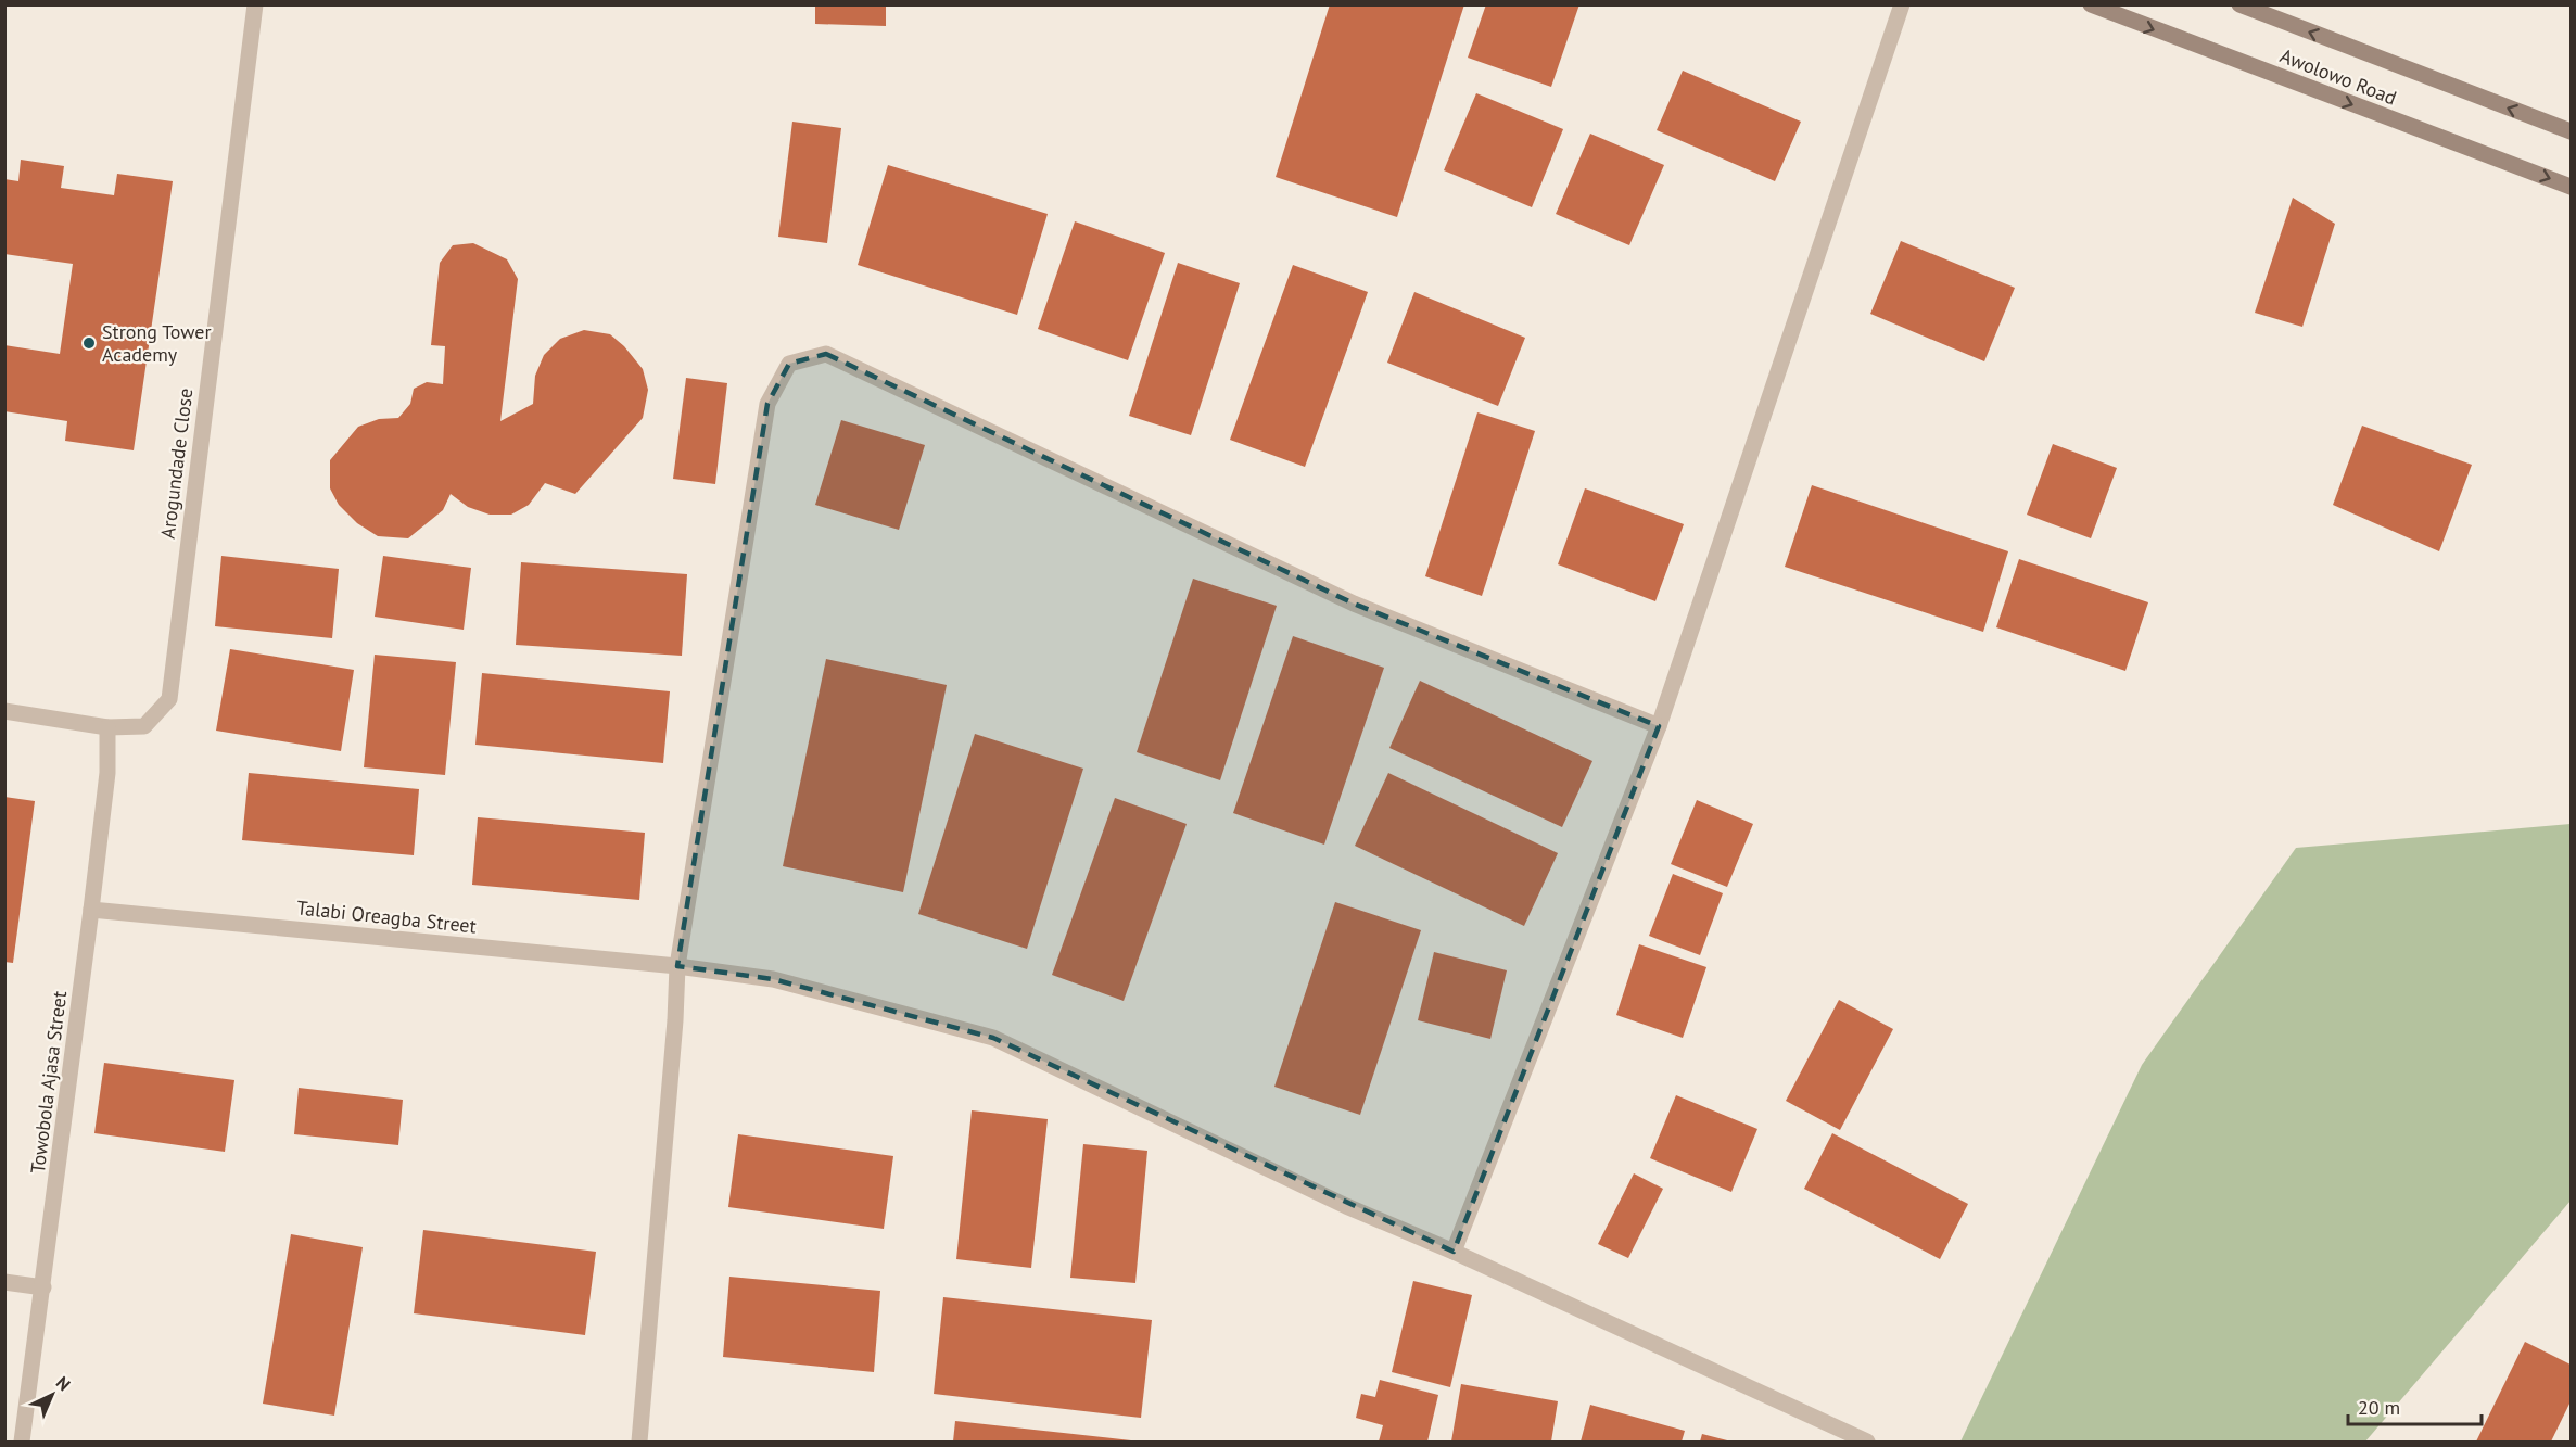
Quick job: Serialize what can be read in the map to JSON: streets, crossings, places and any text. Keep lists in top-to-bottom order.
{
  "streets": {
    "main road": ["Awolowo Road"],
    "street": ["Arogundade Close", "Talabi Oreagba Street", "Towobola Ajasa Street"]
  },
  "crossings": [
    ["Arogundade Close", "Towobola Ajasa Street"],
    ["Talabi Oreagba Street", "Towobola Ajasa Street"]
  ],
  "places": ["Strong Tower Academy"],
  "scale_bar": "20 m",
  "north": "top right"
}
